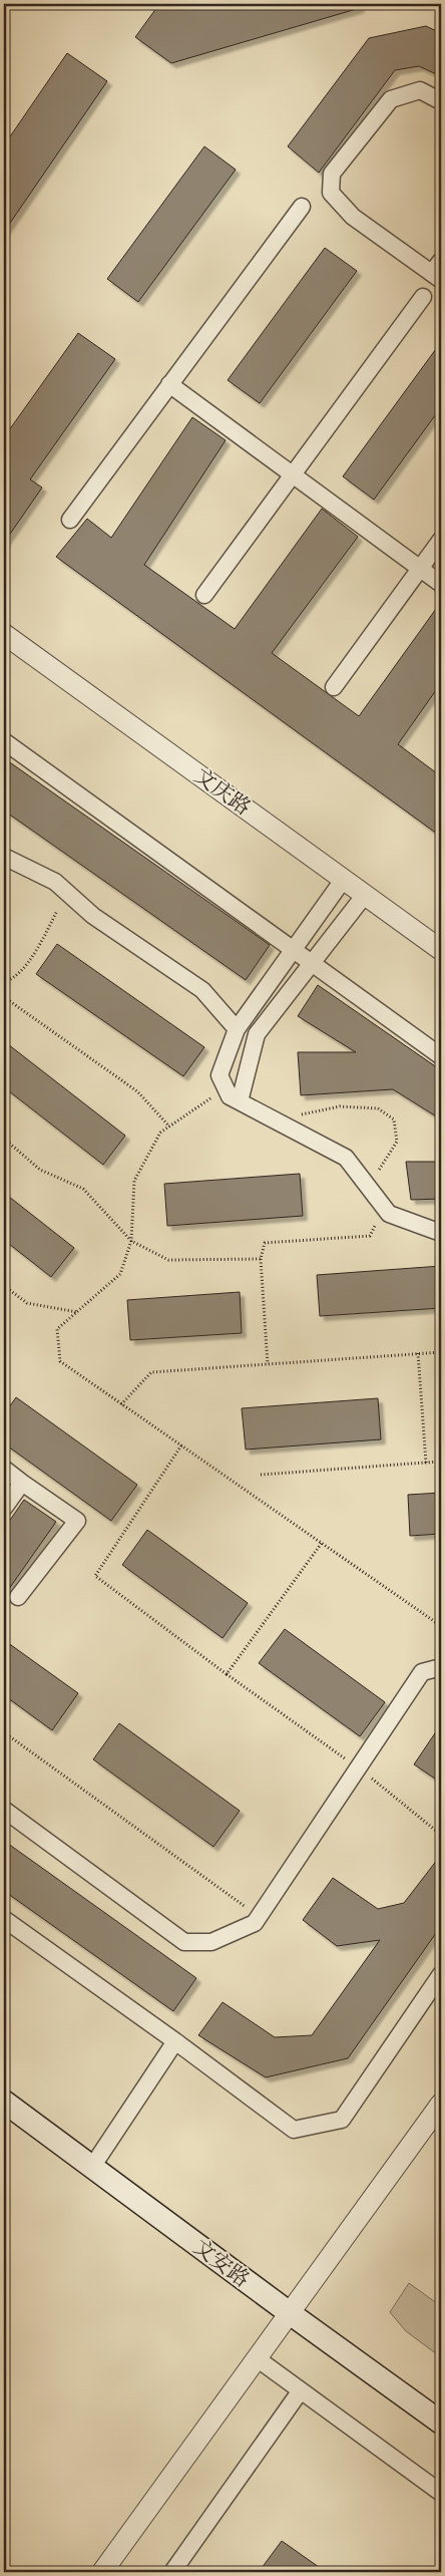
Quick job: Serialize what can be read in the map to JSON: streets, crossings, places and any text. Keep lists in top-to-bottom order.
{
  "streets": {
    "main road": ["文安路"],
    "street": ["文庆路"]
  }
}
